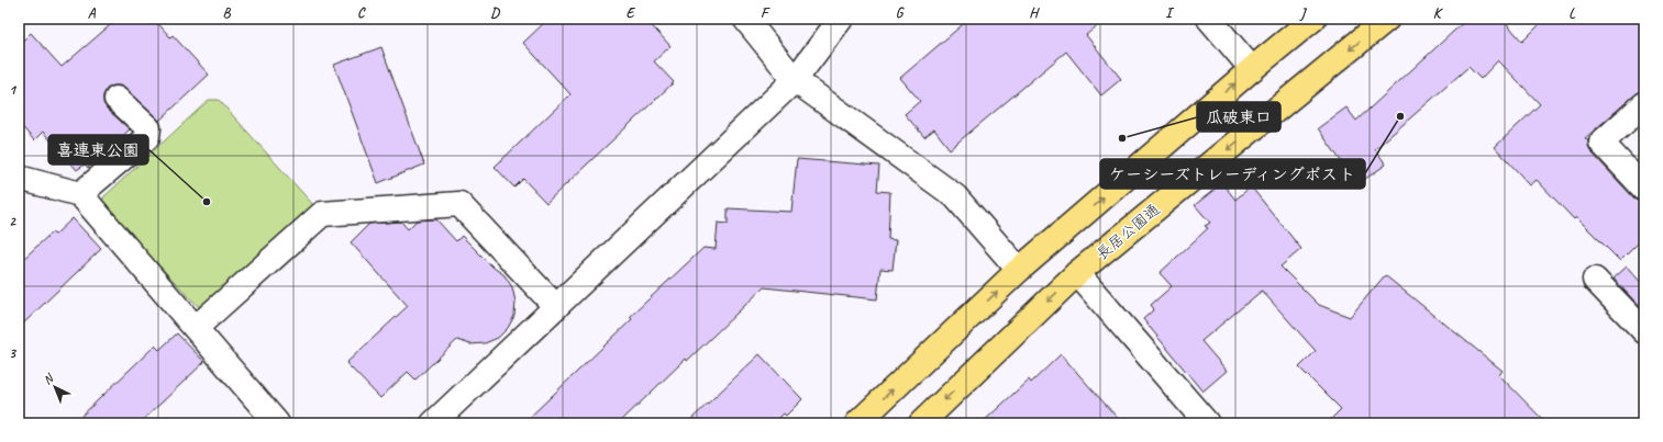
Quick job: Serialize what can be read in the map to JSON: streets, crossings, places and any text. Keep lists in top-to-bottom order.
{
  "streets": {
    "main road": ["長居公園通"]
  },
  "places": ["ケーシーズトレーディングポスト", "瓜破東口", "喜連東公園"],
  "north": "top left",
  "grid": {
    "columns": [
      "A",
      "B",
      "C",
      "D",
      "E",
      "F",
      "G",
      "H",
      "I",
      "J",
      "K",
      "L"
    ],
    "rows": ["1", "2", "3"]
  }
}
